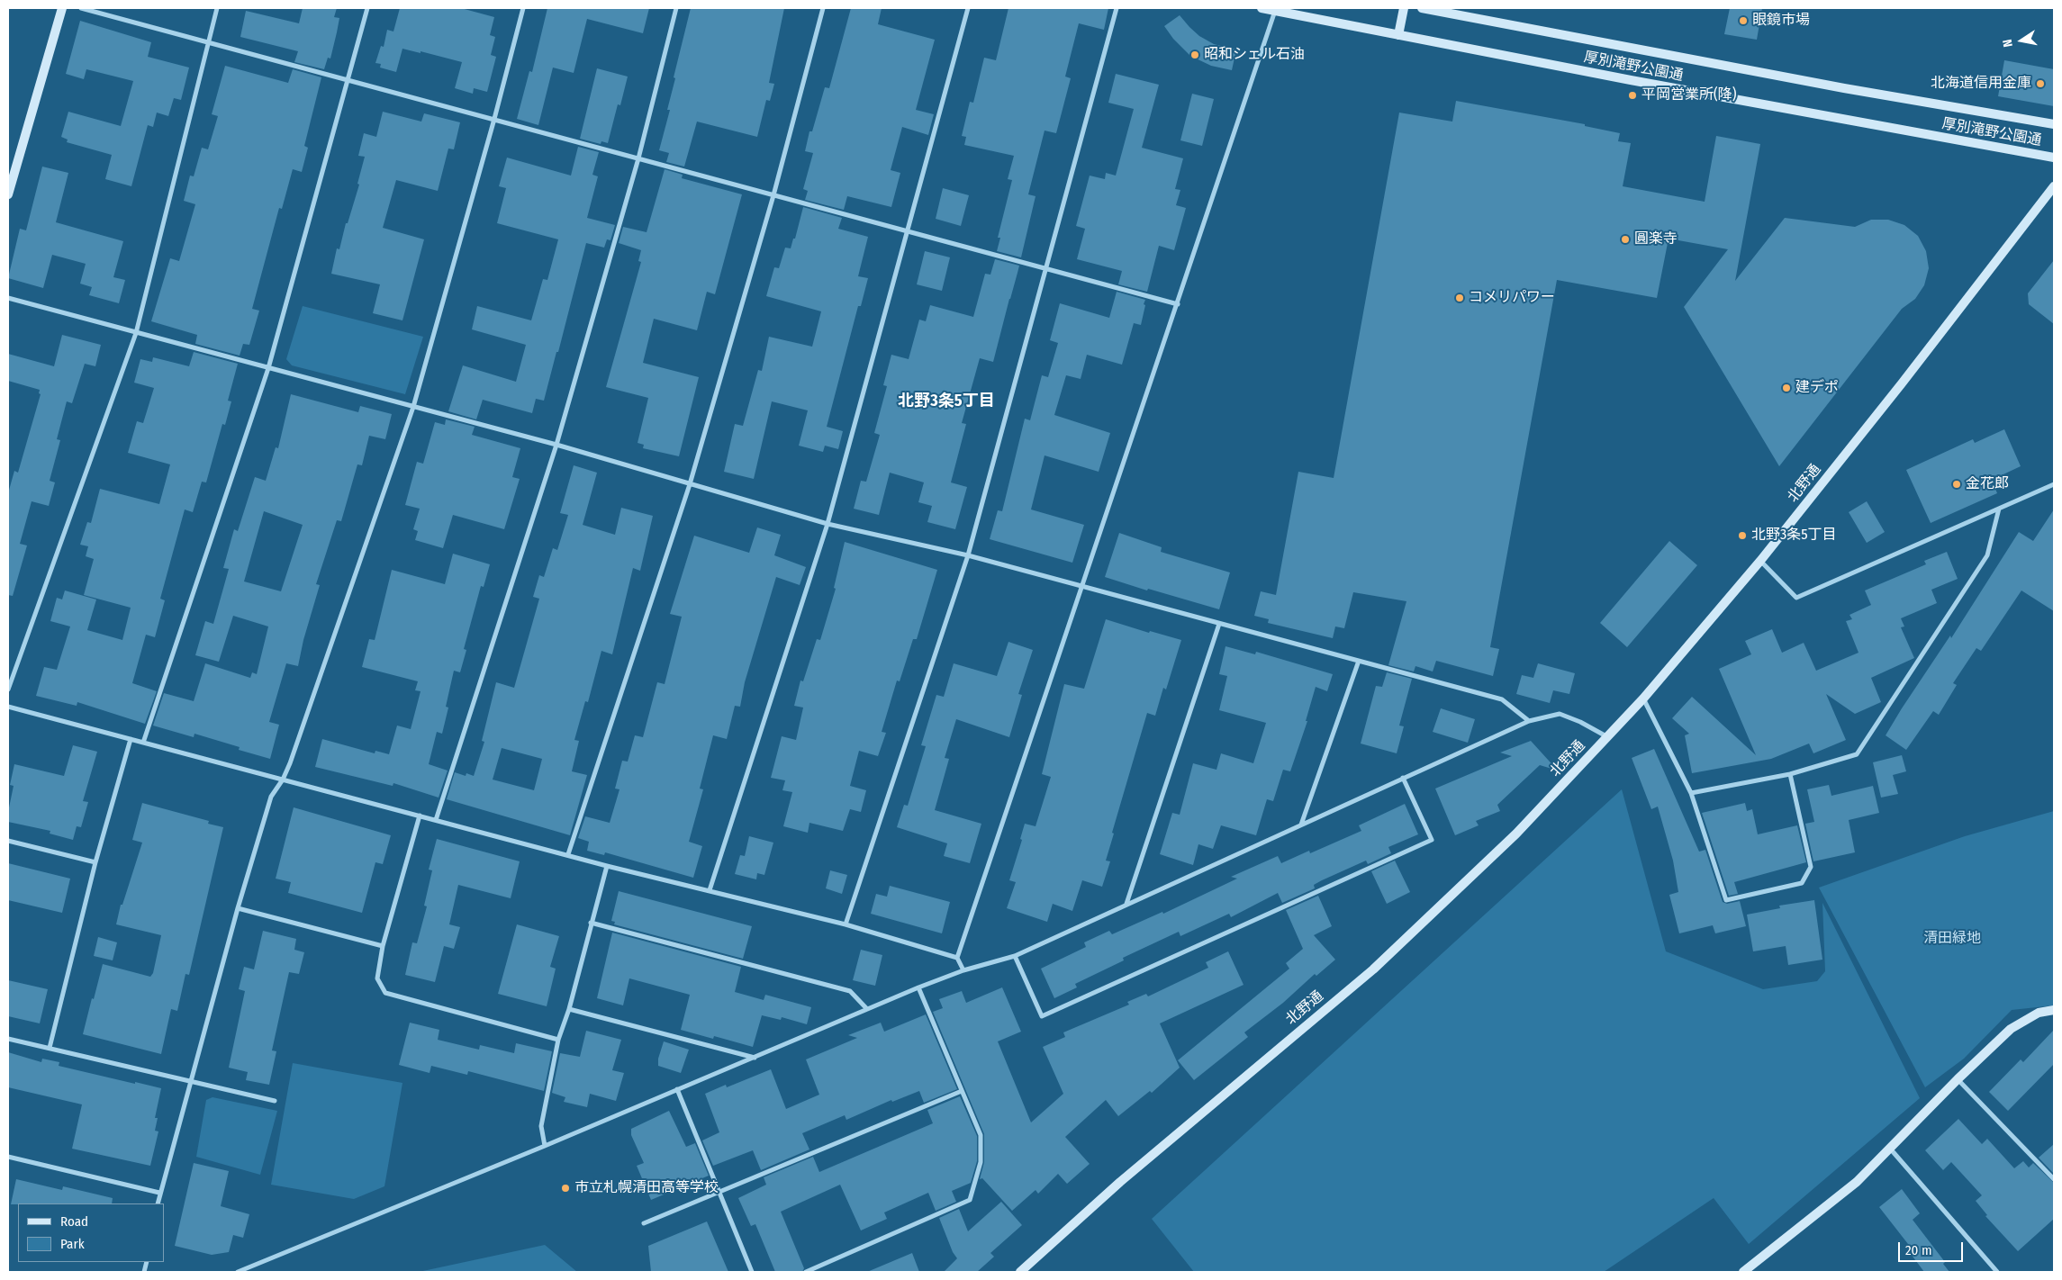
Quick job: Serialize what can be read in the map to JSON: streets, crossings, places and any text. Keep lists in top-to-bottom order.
{
  "streets": {
    "street": ["厚別滝野公園通", "北野通"]
  },
  "districts": ["北野3条5丁目"],
  "parks": ["清田緑地"],
  "places": [
    "眼鏡市場",
    "昭和シェル石油",
    "北海道信用金庫",
    "平岡営業所(降)",
    "圓楽寺",
    "コメリパワー",
    "建デポ",
    "金花郎",
    "北野3条5丁目",
    "市立札幌清田高等学校"
  ],
  "legend": ["Road", "Park"],
  "scale_bar": "20 m",
  "north": "left"
}
